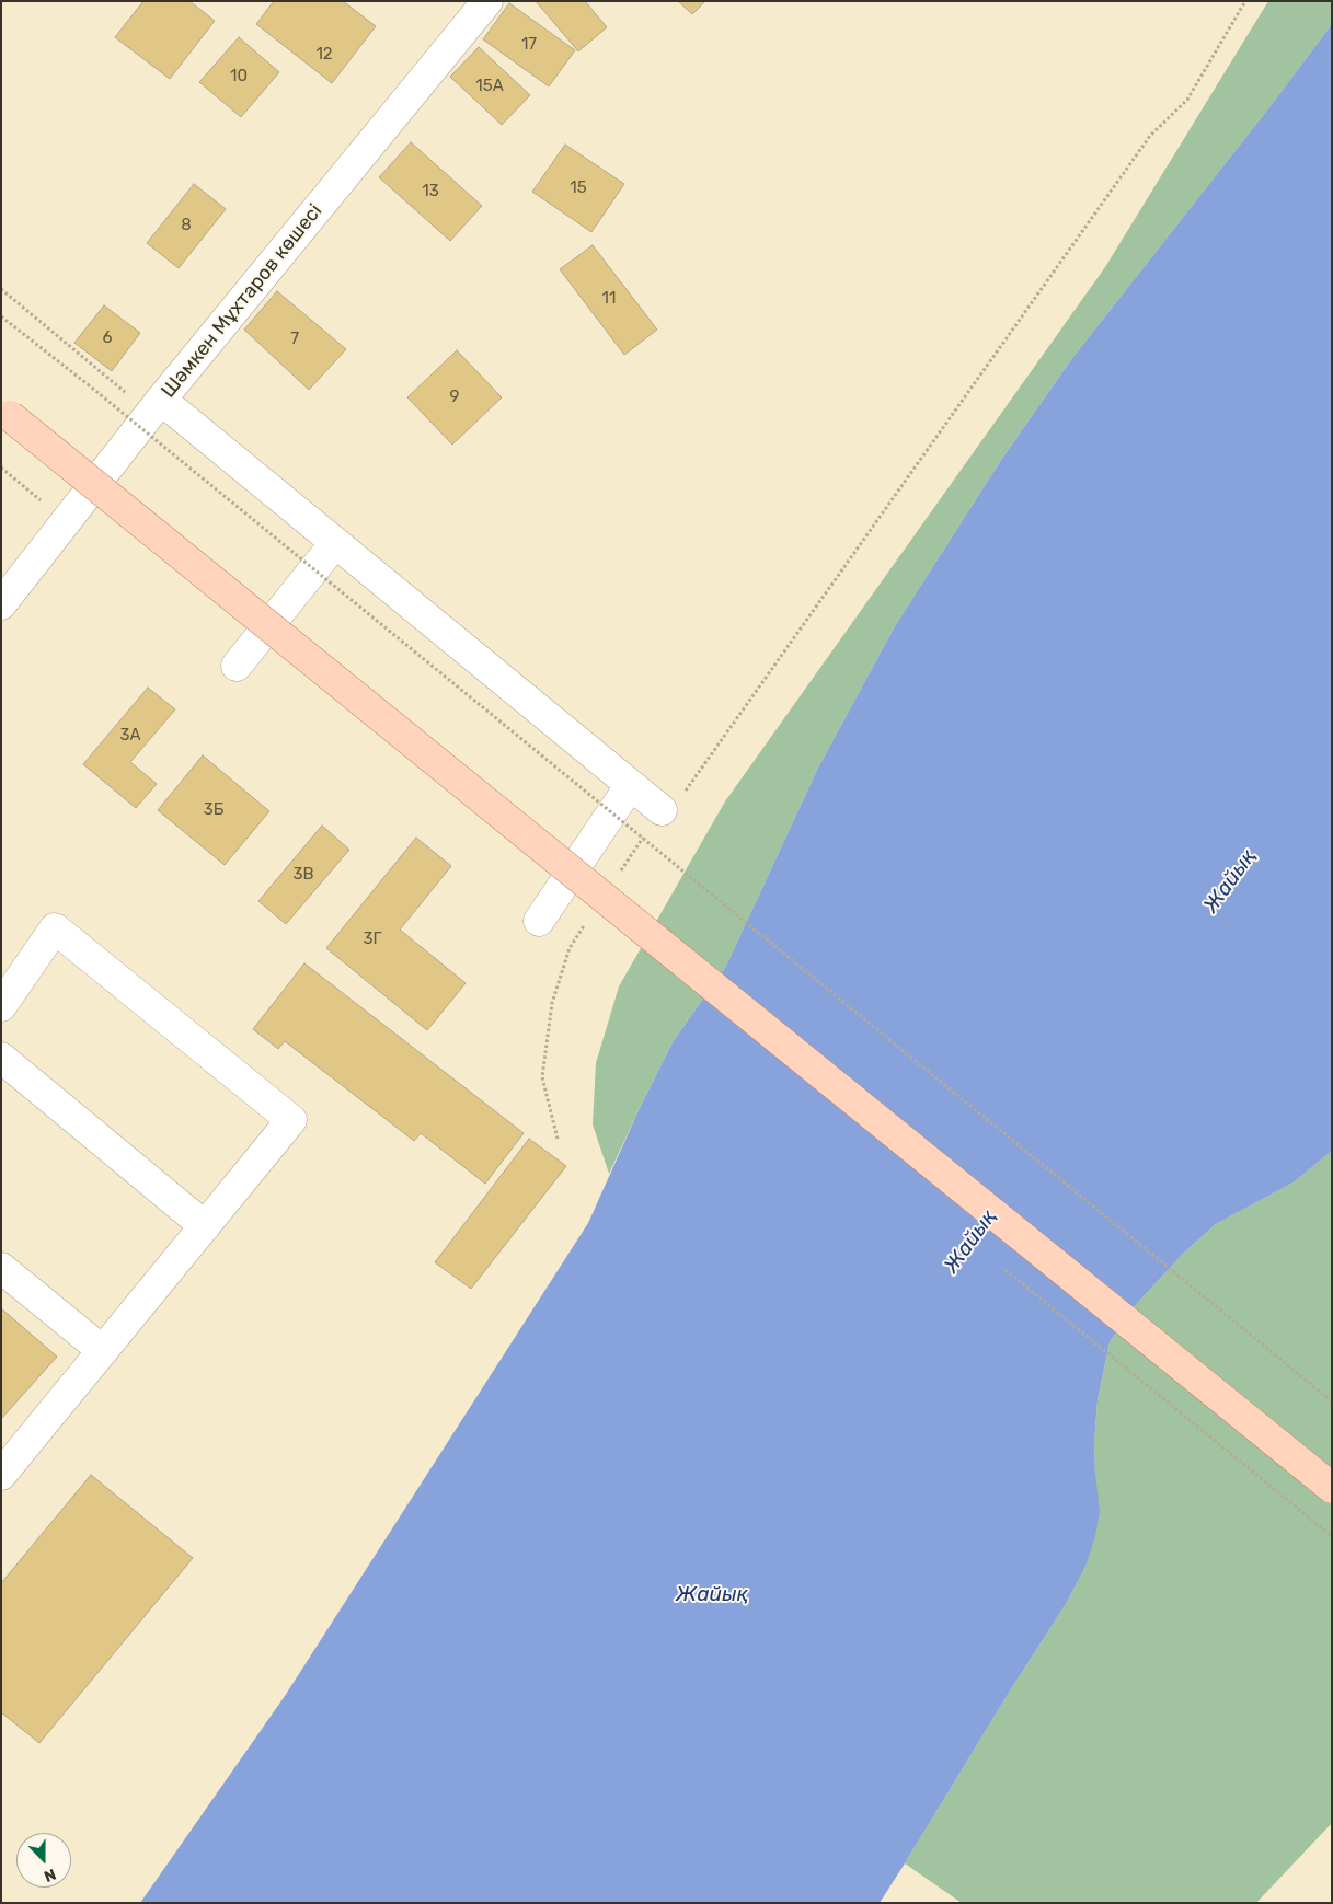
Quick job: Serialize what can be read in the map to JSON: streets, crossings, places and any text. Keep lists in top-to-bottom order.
{
  "streets": {
    "street": ["Шәмкен Мұхтаров көшесі"]
  },
  "water": ["Жайық"],
  "house_numbers": [
    "17",
    "12",
    "10",
    "15А",
    "15",
    "13",
    "8",
    "11",
    "6",
    "7",
    "9",
    "3А",
    "3Б",
    "3В",
    "3Г"
  ],
  "north": "bottom"
}
